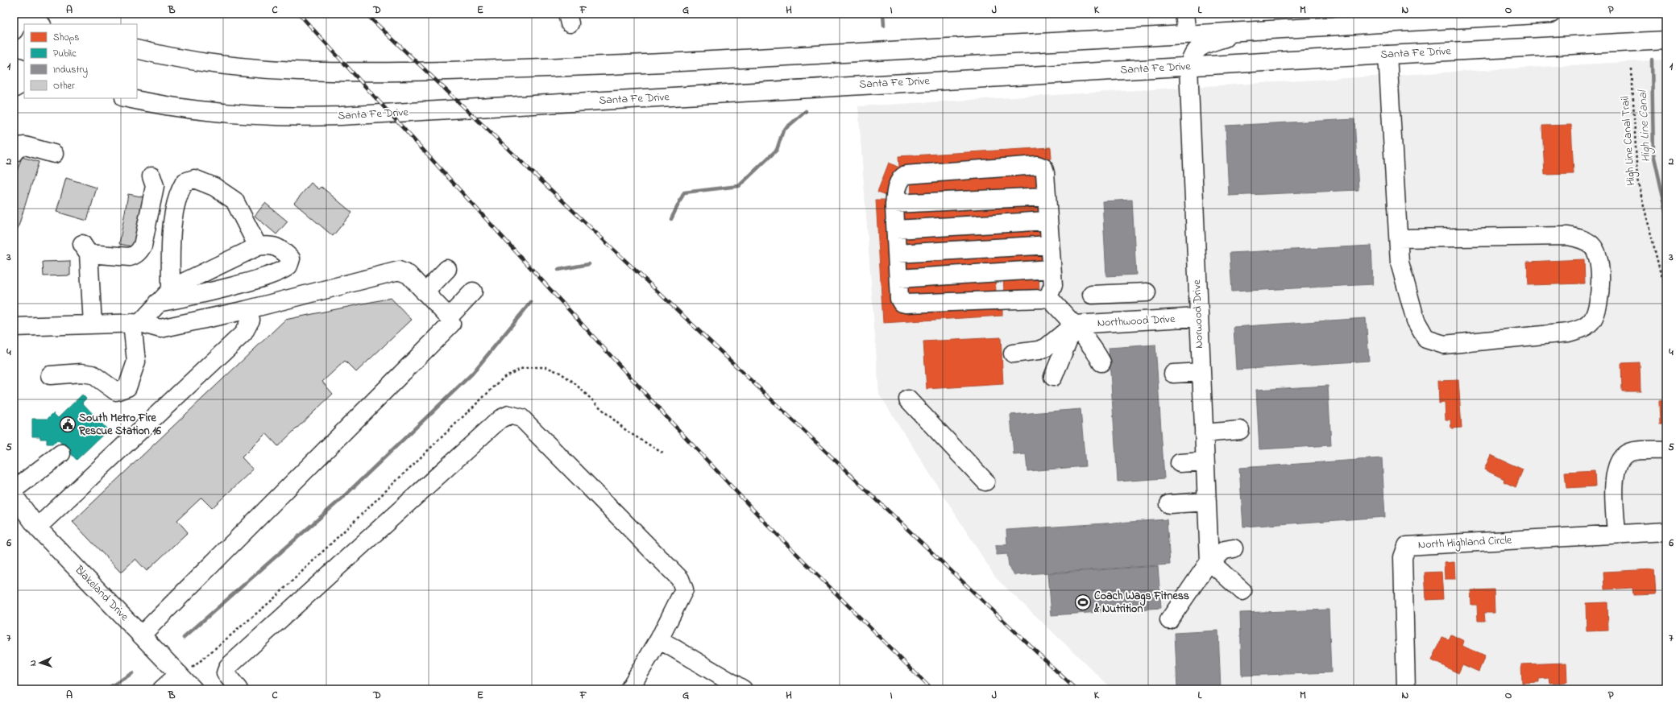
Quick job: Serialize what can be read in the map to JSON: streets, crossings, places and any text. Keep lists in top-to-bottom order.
{
  "streets": {
    "main road": [
      "Santa Fe Drive",
      "Norwood Drive",
      "Northwood Drive",
      "North Highland Circle",
      "Blakeland Drive"
    ],
    "path": ["High Line Canal Trail"]
  },
  "crossings": [
    ["Santa Fe Drive", "Norwood Drive"],
    ["Norwood Drive", "Northwood Drive"]
  ],
  "water": ["High Line Canal"],
  "places": {
    "public building": ["South Metro Fire Rescue Station 16"],
    "sports": ["Coach Wags Fitness & Nutrition"]
  },
  "legend": [
    "Shops",
    "Public",
    "Industry",
    "Other"
  ],
  "north": "left",
  "grid": {
    "columns": [
      "A",
      "B",
      "C",
      "D",
      "E",
      "F",
      "G",
      "H",
      "I",
      "J",
      "K",
      "L",
      "M",
      "N",
      "O",
      "P"
    ],
    "rows": [
      "1",
      "2",
      "3",
      "4",
      "5",
      "6",
      "7"
    ]
  }
}
